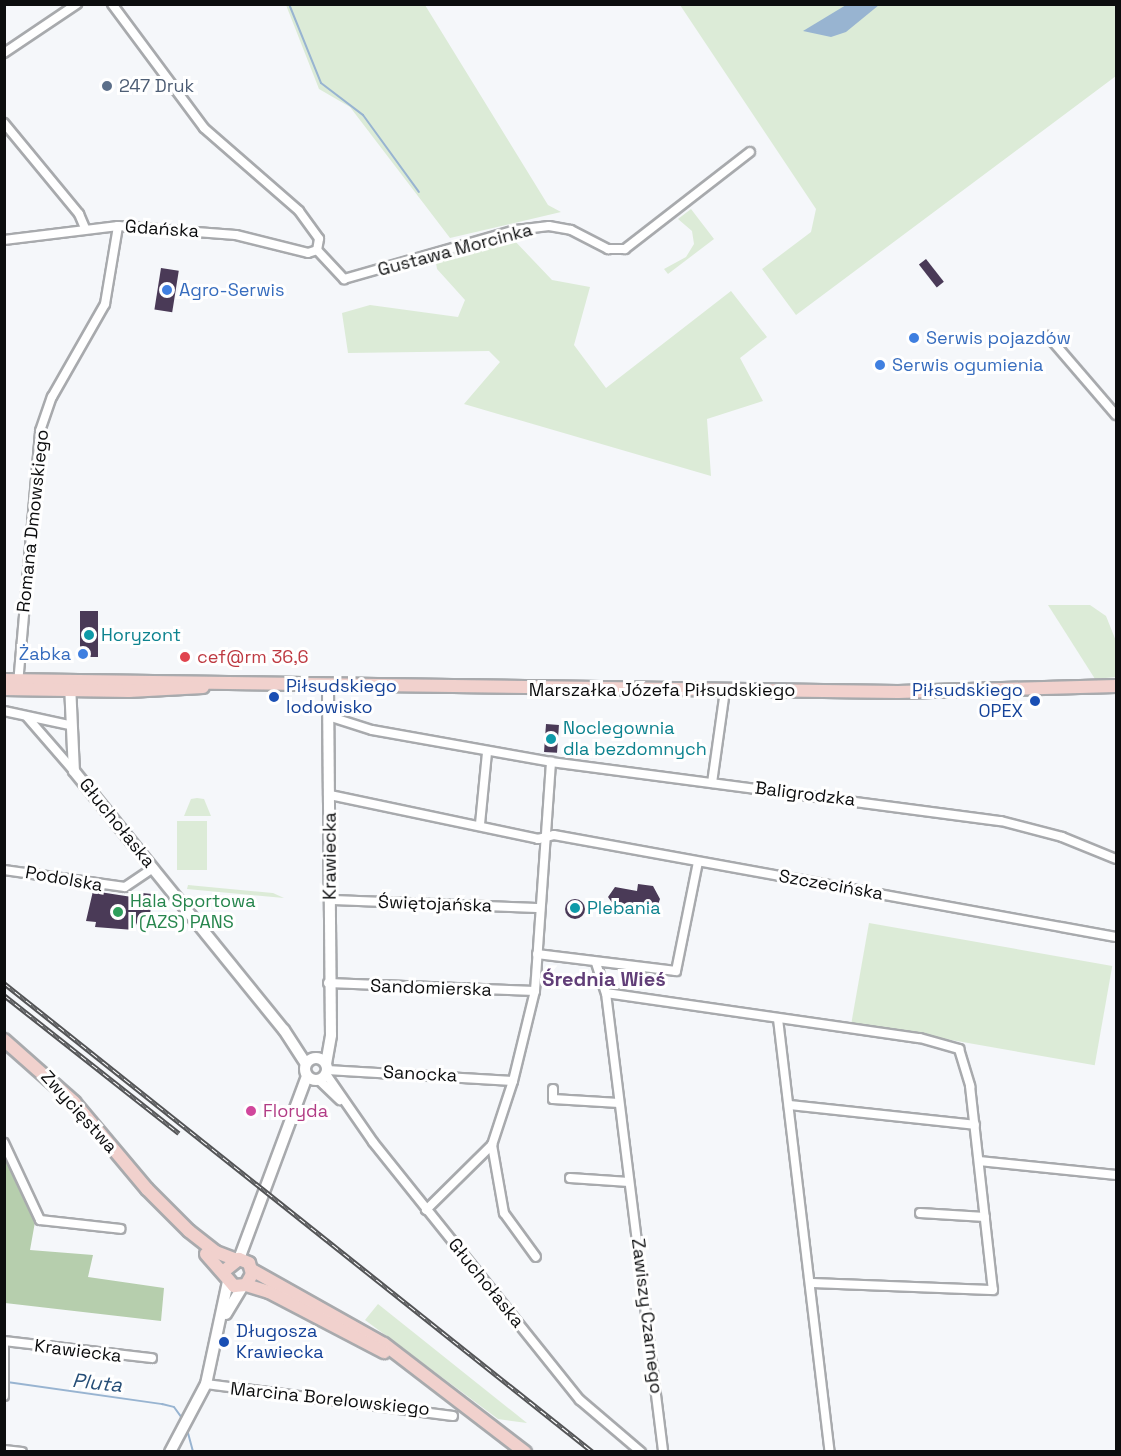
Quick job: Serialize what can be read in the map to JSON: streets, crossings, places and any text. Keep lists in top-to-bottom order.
{
  "streets": {
    "main road": ["Marszałka Józefa Piłsudskiego", "Zwycięstwa"],
    "street": [
      "Gdańska",
      "Gustawa Morcinka",
      "Romana Dmowskiego",
      "Baligrodzka",
      "Głuchołaska",
      "Krawiecka",
      "Podolska",
      "Szczecińska",
      "Świętojańska",
      "Sandomierska",
      "Sanocka",
      "Zawiszy Czarnego",
      "Marcina Borelowskiego"
    ]
  },
  "crossings": [
    ["Gdańska", "Gustawa Morcinka"],
    ["Gdańska", "Romana Dmowskiego"],
    ["Romana Dmowskiego", "Marszałka Józefa Piłsudskiego"],
    ["Marszałka Józefa Piłsudskiego", "Głuchołaska"],
    ["Marszałka Józefa Piłsudskiego", "Krawiecka"],
    ["Baligrodzka", "Krawiecka"],
    ["Głuchołaska", "Krawiecka"],
    ["Głuchołaska", "Podolska"],
    ["Głuchołaska", "Sanocka"],
    ["Krawiecka", "Szczecińska"],
    ["Krawiecka", "Świętojańska"],
    ["Krawiecka", "Sandomierska"],
    ["Krawiecka", "Sanocka"]
  ],
  "districts": ["Średnia Wieś"],
  "water": ["Pluta"],
  "places": [
    "247 Druk",
    "Agro-Serwis",
    "Serwis pojazdów",
    "Serwis ogumienia",
    "Horyzont",
    "Żabka",
    "cef@rm 36,6",
    "Piłsudskiego lodowisko",
    "Piłsudskiego OPEX",
    "Noclegownia dla bezdomnych",
    "Plebania",
    "Hala Sportowa I (AZS) PANS",
    "Floryda",
    "Długosza Krawiecka"
  ]
}
